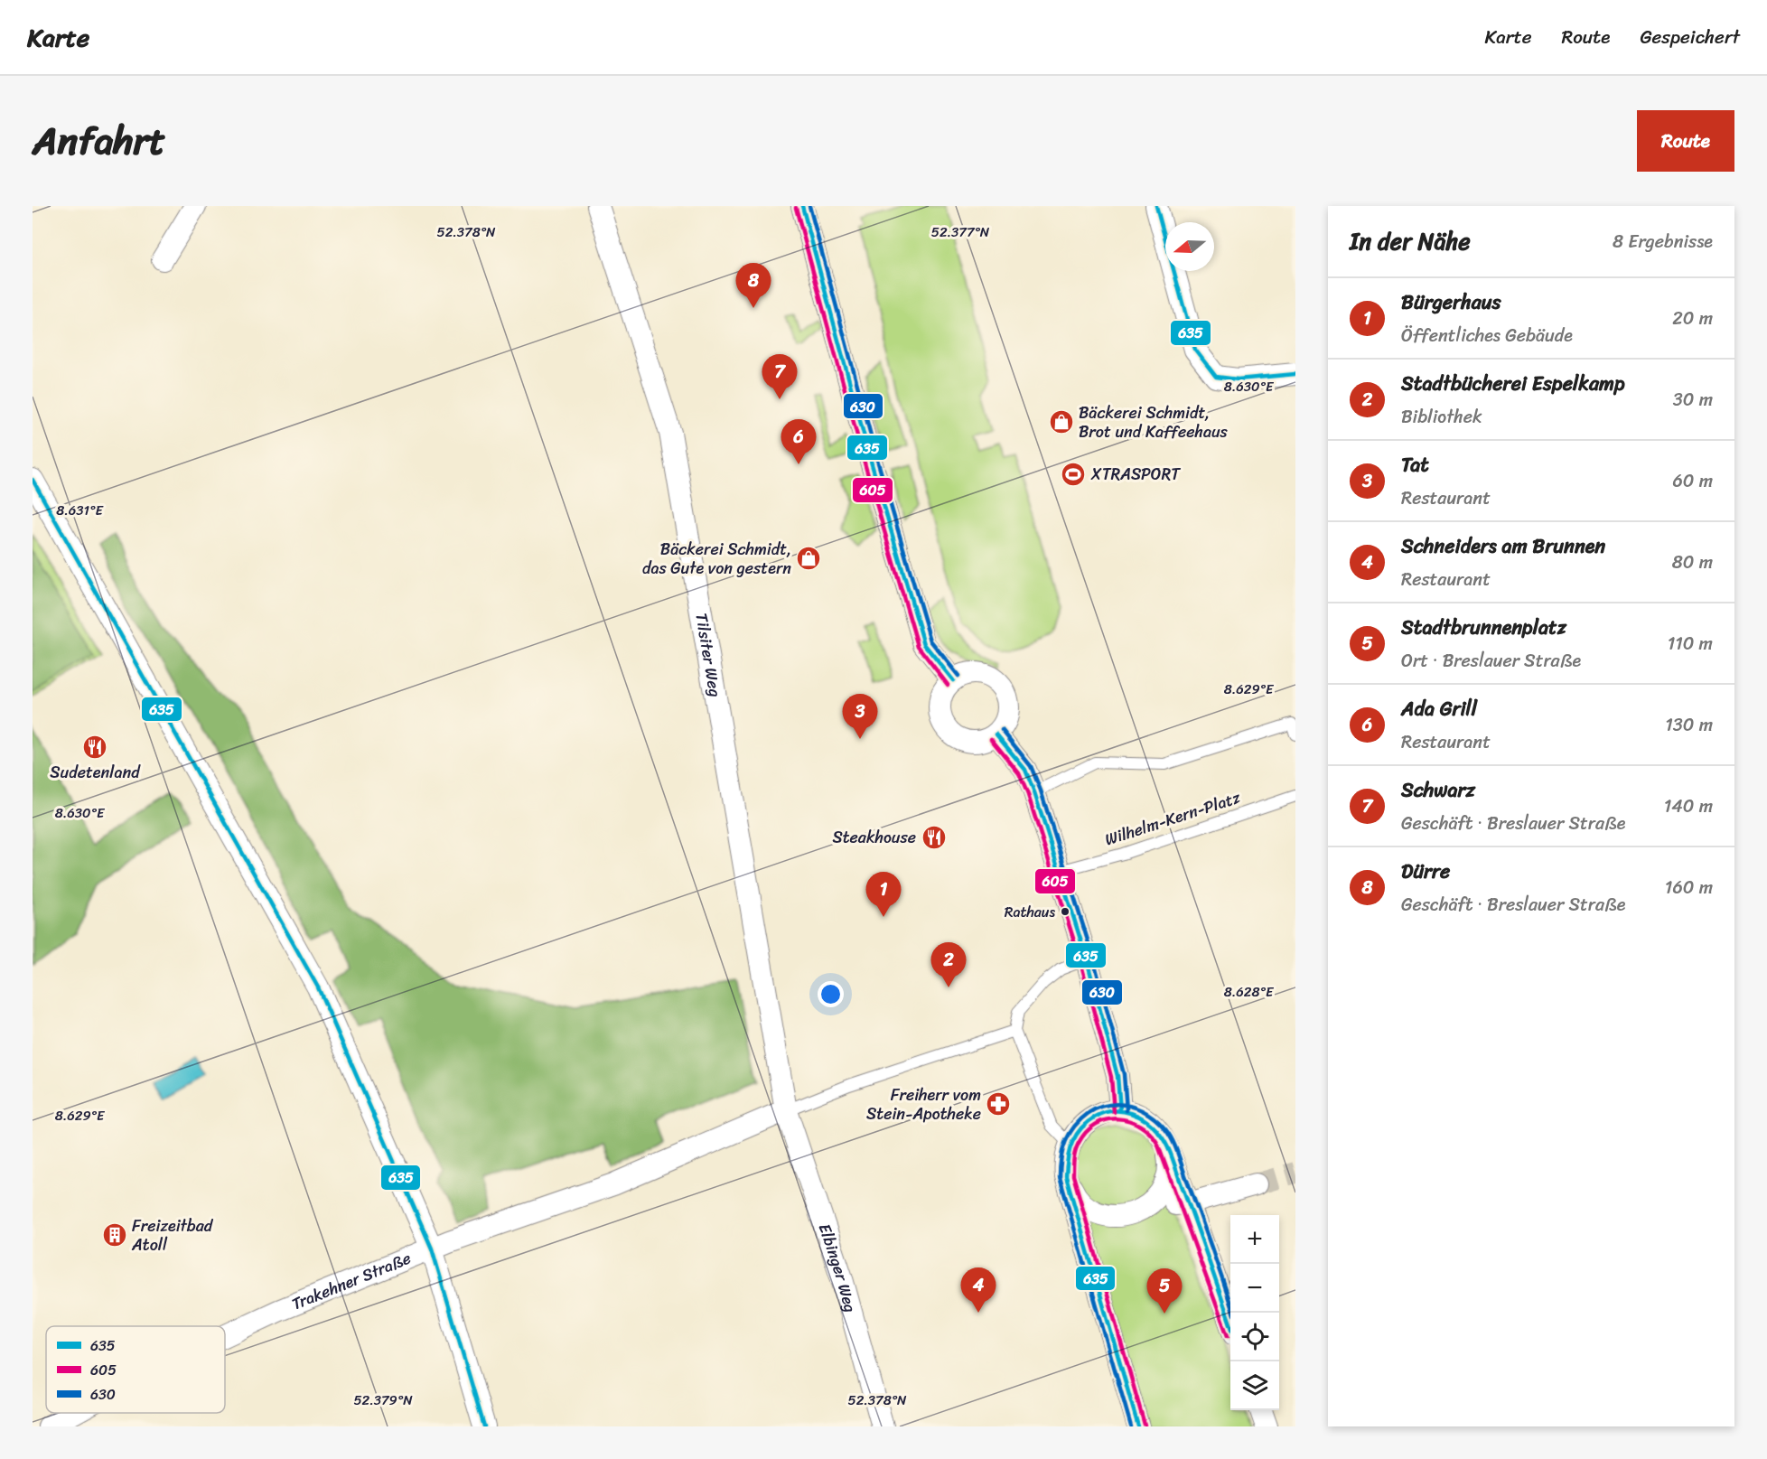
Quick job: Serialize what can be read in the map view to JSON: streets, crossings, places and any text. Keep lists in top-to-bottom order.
{
  "streets": {
    "street": ["Tilsiter Weg", "Elbinger Weg", "Trakehner Straße"],
    "lane": ["Wilhelm-Kern-Platz"]
  },
  "crossings": [
    ["Tilsiter Weg", "Elbinger Weg"],
    ["Tilsiter Weg", "Trakehner Straße"],
    ["Elbinger Weg", "Trakehner Straße"]
  ],
  "places": {
    "shop": ["Bäckerei Schmidt, Brot und Kaffeehaus", "Bäckerei Schmidt, das Gute von gestern"],
    "sports": ["XTRASPORT"],
    "restaurant": ["Sudetenland", "Steakhouse"],
    "other": ["Rathaus"],
    "pharmacy": ["Freiherr vom Stein-Apotheke"],
    "building": ["Freizeitbad Atoll"]
  },
  "lines": ["transit line 635", "transit line 630", "transit line 605"],
  "legend": ["635", "605", "630"],
  "north": "left",
  "page": {
    "header": "Karte",
    "nav": ["Karte", "Route", "Gespeichert"],
    "title": "Anfahrt",
    "buttons": "Route",
    "heading": ["In der Nähe", "8 Ergebnisse"],
    "pins": [
      "8",
      "7",
      "6",
      "3",
      "1",
      "2",
      "4",
      "5"
    ],
    "list": [
      {
        "mark": "1",
        "name": "Bürgerhaus",
        "note": "Öffentliches Gebäude",
        "value": "20 m"
      },
      {
        "mark": "2",
        "name": "Stadtbücherei Espelkamp",
        "note": "Bibliothek",
        "value": "30 m"
      },
      {
        "mark": "3",
        "name": "Tat",
        "note": "Restaurant",
        "value": "60 m"
      },
      {
        "mark": "4",
        "name": "Schneiders am Brunnen",
        "note": "Restaurant",
        "value": "80 m"
      },
      {
        "mark": "5",
        "name": "Stadtbrunnenplatz",
        "note": "Ort · Breslauer Straße",
        "value": "110 m"
      },
      {
        "mark": "6",
        "name": "Ada Grill",
        "note": "Restaurant",
        "value": "130 m"
      },
      {
        "mark": "7",
        "name": "Schwarz",
        "note": "Geschäft · Breslauer Straße",
        "value": "140 m"
      },
      {
        "mark": "8",
        "name": "Dürre",
        "note": "Geschäft · Breslauer Straße",
        "value": "160 m"
      }
    ],
    "map_buttons": ["+", "−"]
  },
  "coordinates": [
    "52.378°N",
    "52.377°N",
    "8.630°E",
    "8.631°E",
    "8.629°E",
    "8.628°E",
    "52.379°N"
  ]
}
